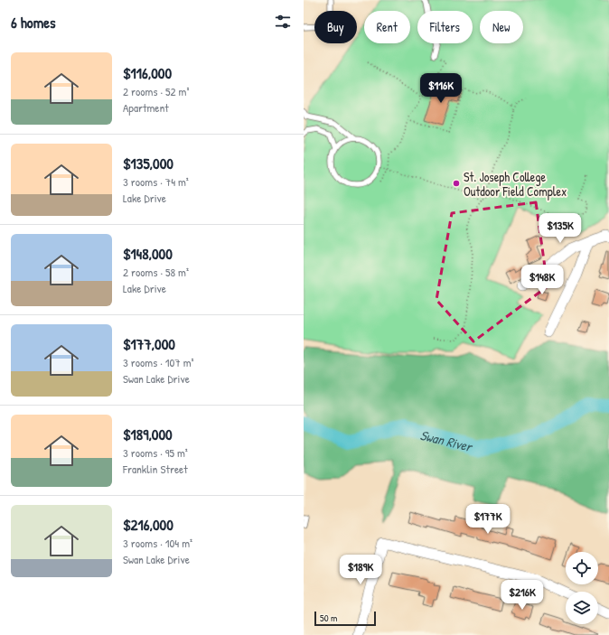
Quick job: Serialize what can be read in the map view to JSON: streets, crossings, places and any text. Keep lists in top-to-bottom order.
{
  "water": ["Swan River"],
  "places": ["St. Joseph College Outdoor Field Complex"],
  "scale_bar": "50 m",
  "page": {
    "heading": "6 homes",
    "chip": [
      "Buy",
      "Rent",
      "Filters",
      "New"
    ],
    "list": [
      {
        "name": "$116,000",
        "note": "2 rooms · 52 m² · Apartment"
      },
      {
        "name": "$135,000",
        "note": "3 rooms · 74 m² · Lake Drive"
      },
      {
        "name": "$148,000",
        "note": "2 rooms · 58 m² · Lake Drive"
      },
      {
        "name": "$177,000",
        "note": "3 rooms · 107 m² · Swan Lake Drive"
      },
      {
        "name": "$189,000",
        "note": "3 rooms · 95 m² · Franklin Street"
      },
      {
        "name": "$216,000",
        "note": "3 rooms · 104 m² · Swan Lake Drive"
      }
    ],
    "price": [
      "$116K",
      "$135K",
      "$148K",
      "$177K",
      "$189K",
      "$216K"
    ],
    "scale": "50 m"
  }
}
